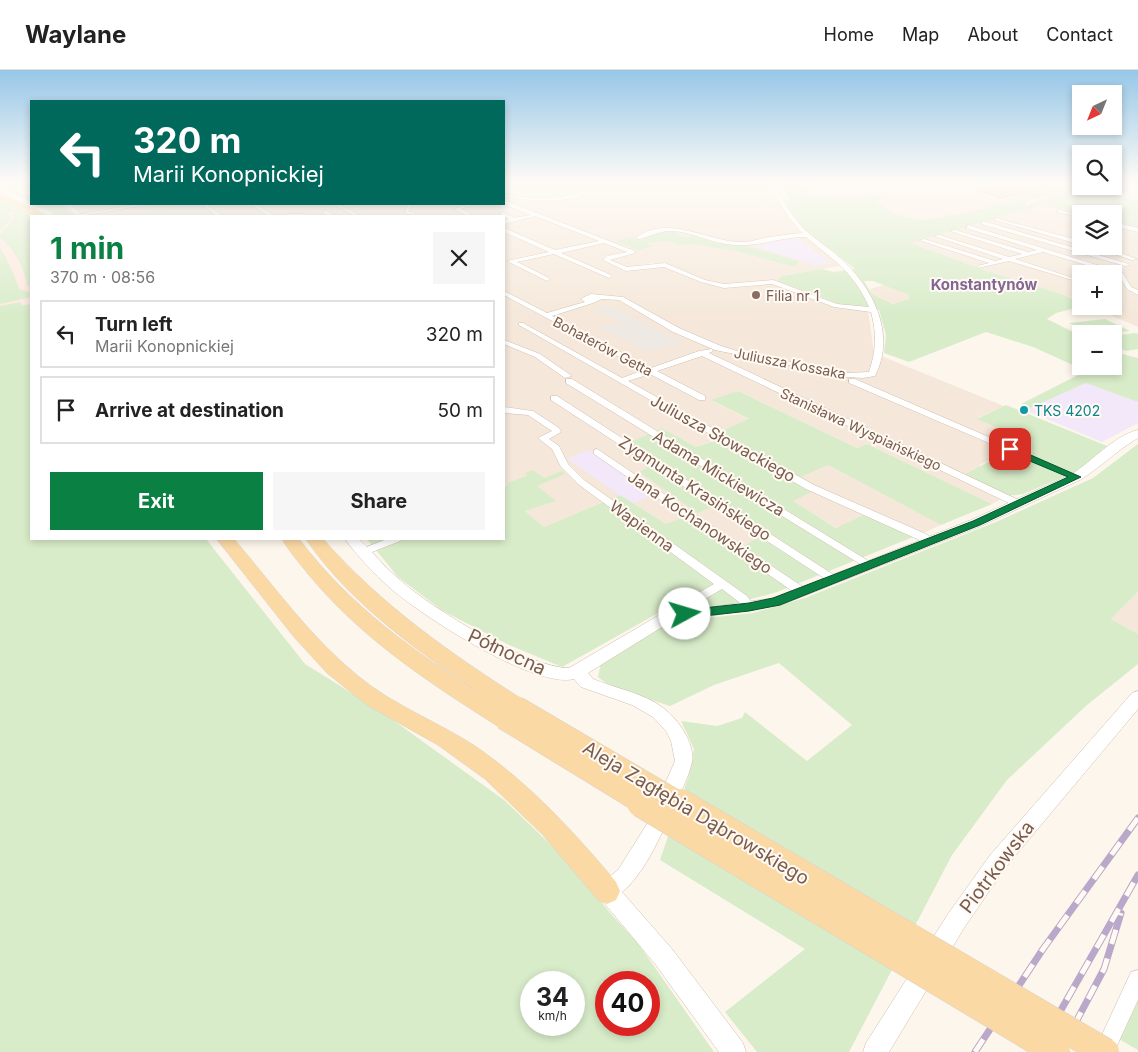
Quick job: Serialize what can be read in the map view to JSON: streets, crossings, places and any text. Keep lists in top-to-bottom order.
{
  "streets": {
    "main road": ["Aleja Zagłębia Dąbrowskiego"],
    "street": [
      "Bohaterów Getta",
      "Juliusza Kossaka",
      "Stanisława Wyspiańskiego",
      "Juliusza Słowackiego",
      "Adama Mickiewicza",
      "Zygmunta Krasińskiego",
      "Jana Kochanowskiego",
      "Wapienna",
      "Północna",
      "Piotrkowska"
    ]
  },
  "crossings": [
    ["Bohaterów Getta", "Juliusza Kossaka"],
    ["Juliusza Kossaka", "Stanisława Wyspiańskiego"],
    ["Juliusza Kossaka", "Juliusza Słowackiego"]
  ],
  "districts": ["Konstantynów"],
  "places": ["Filia nr 1", "TKS 4202"],
  "north": "bottom left",
  "page": {
    "header": "Waylane",
    "nav": [
      "Home",
      "Map",
      "About",
      "Contact"
    ],
    "map_buttons": ["+", "−"],
    "turn": ["320 m", "Marii Konopnickiej"],
    "heading": ["1 min", "370 m · 08:56"],
    "list": [
      {
        "name": "Turn left",
        "note": "Marii Konopnickiej",
        "value": "320 m"
      },
      {
        "name": "Arrive at destination",
        "value": "50 m"
      }
    ],
    "buttons": ["Exit", "Share"],
    "speed": "34 km/h",
    "limit": "40"
  }
}
